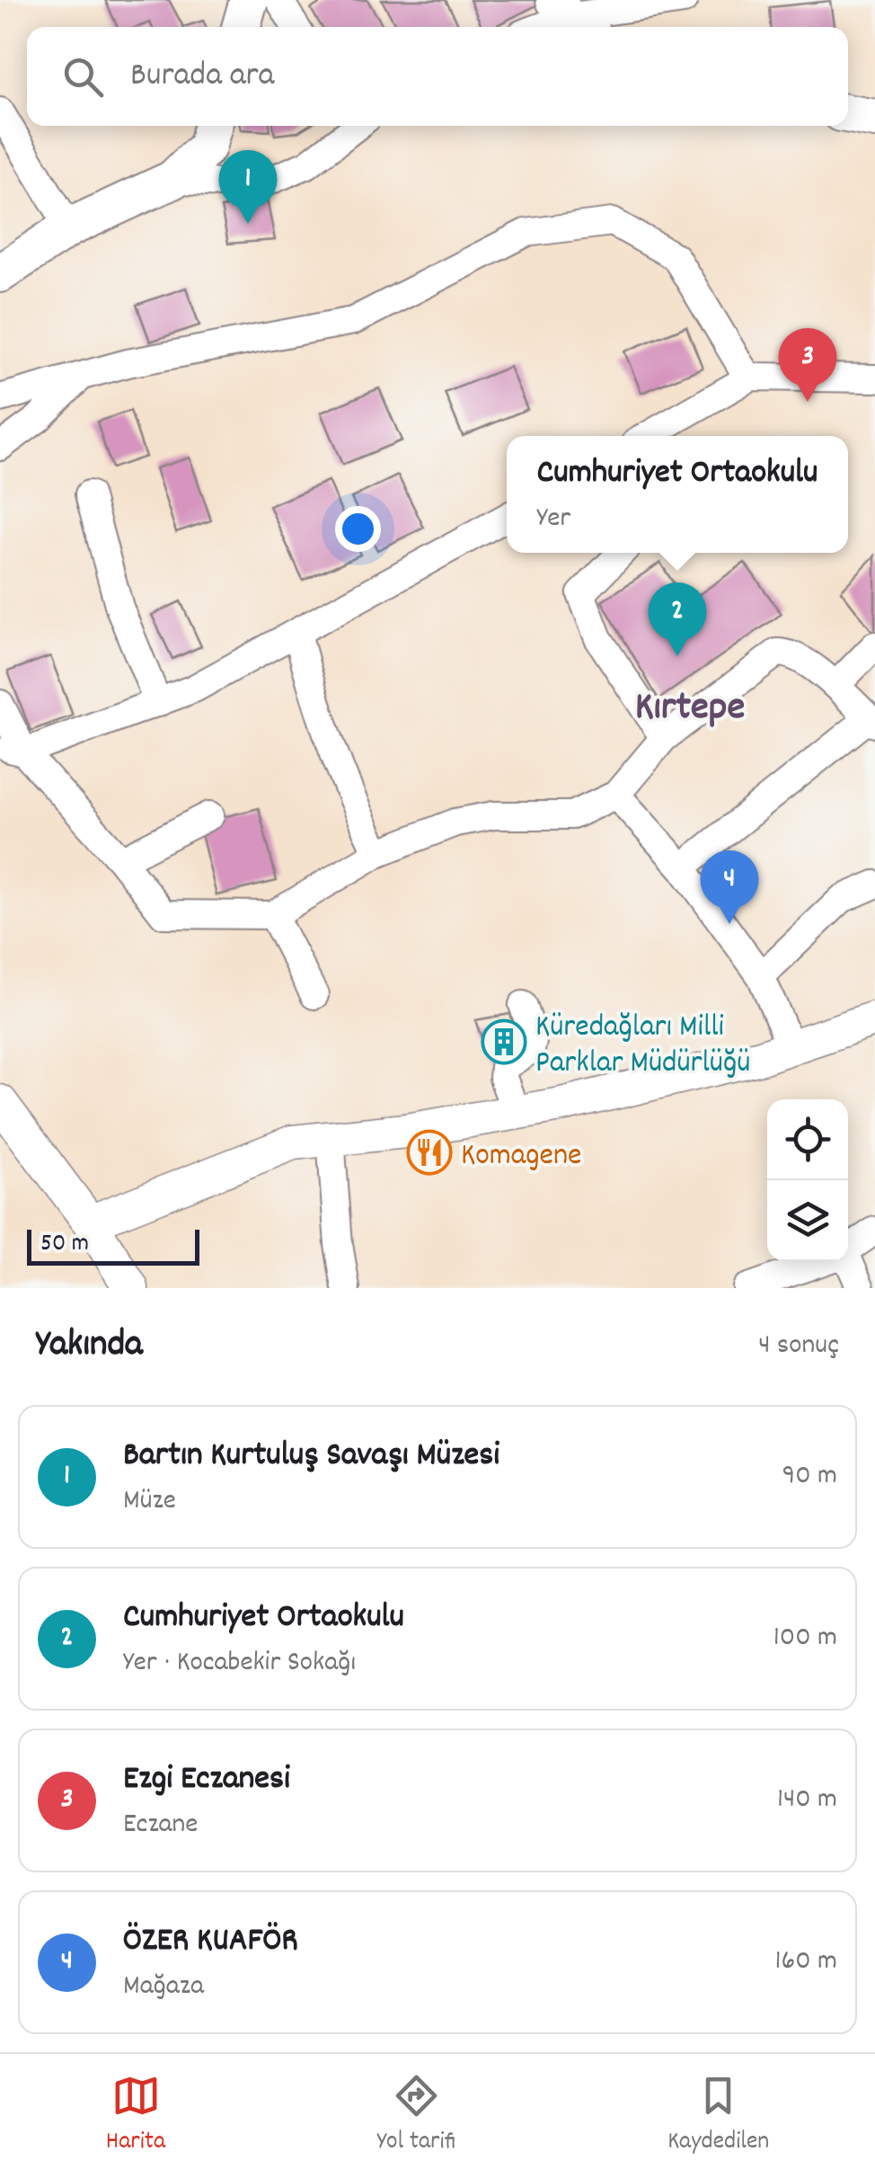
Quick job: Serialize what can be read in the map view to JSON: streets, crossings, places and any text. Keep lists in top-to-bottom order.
{
  "districts": ["Kırtepe"],
  "places": {
    "building": ["Küredağları Milli Parklar Müdürlüğü"],
    "restaurant": ["Komagene"]
  },
  "scale_bar": "50 m",
  "page": {
    "search": "Burada ara",
    "pins": [
      "1",
      "3",
      "2",
      "4"
    ],
    "popup": ["Cumhuriyet Ortaokulu", "Yer"],
    "scale": "50 m",
    "heading": ["Yakında", "4 sonuç"],
    "list": [
      {
        "mark": "1",
        "name": "Bartın Kurtuluş Savaşı Müzesi",
        "note": "Müze",
        "value": "90 m"
      },
      {
        "mark": "2",
        "name": "Cumhuriyet Ortaokulu",
        "note": "Yer · Kocabekir Sokağı",
        "value": "100 m"
      },
      {
        "mark": "3",
        "name": "Ezgi Eczanesi",
        "note": "Eczane",
        "value": "140 m"
      },
      {
        "mark": "4",
        "name": "ÖZER KUAFÖR",
        "note": "Mağaza",
        "value": "160 m"
      }
    ],
    "nav": ["Harita", "Yol tarifi", "Kaydedilen"]
  }
}
